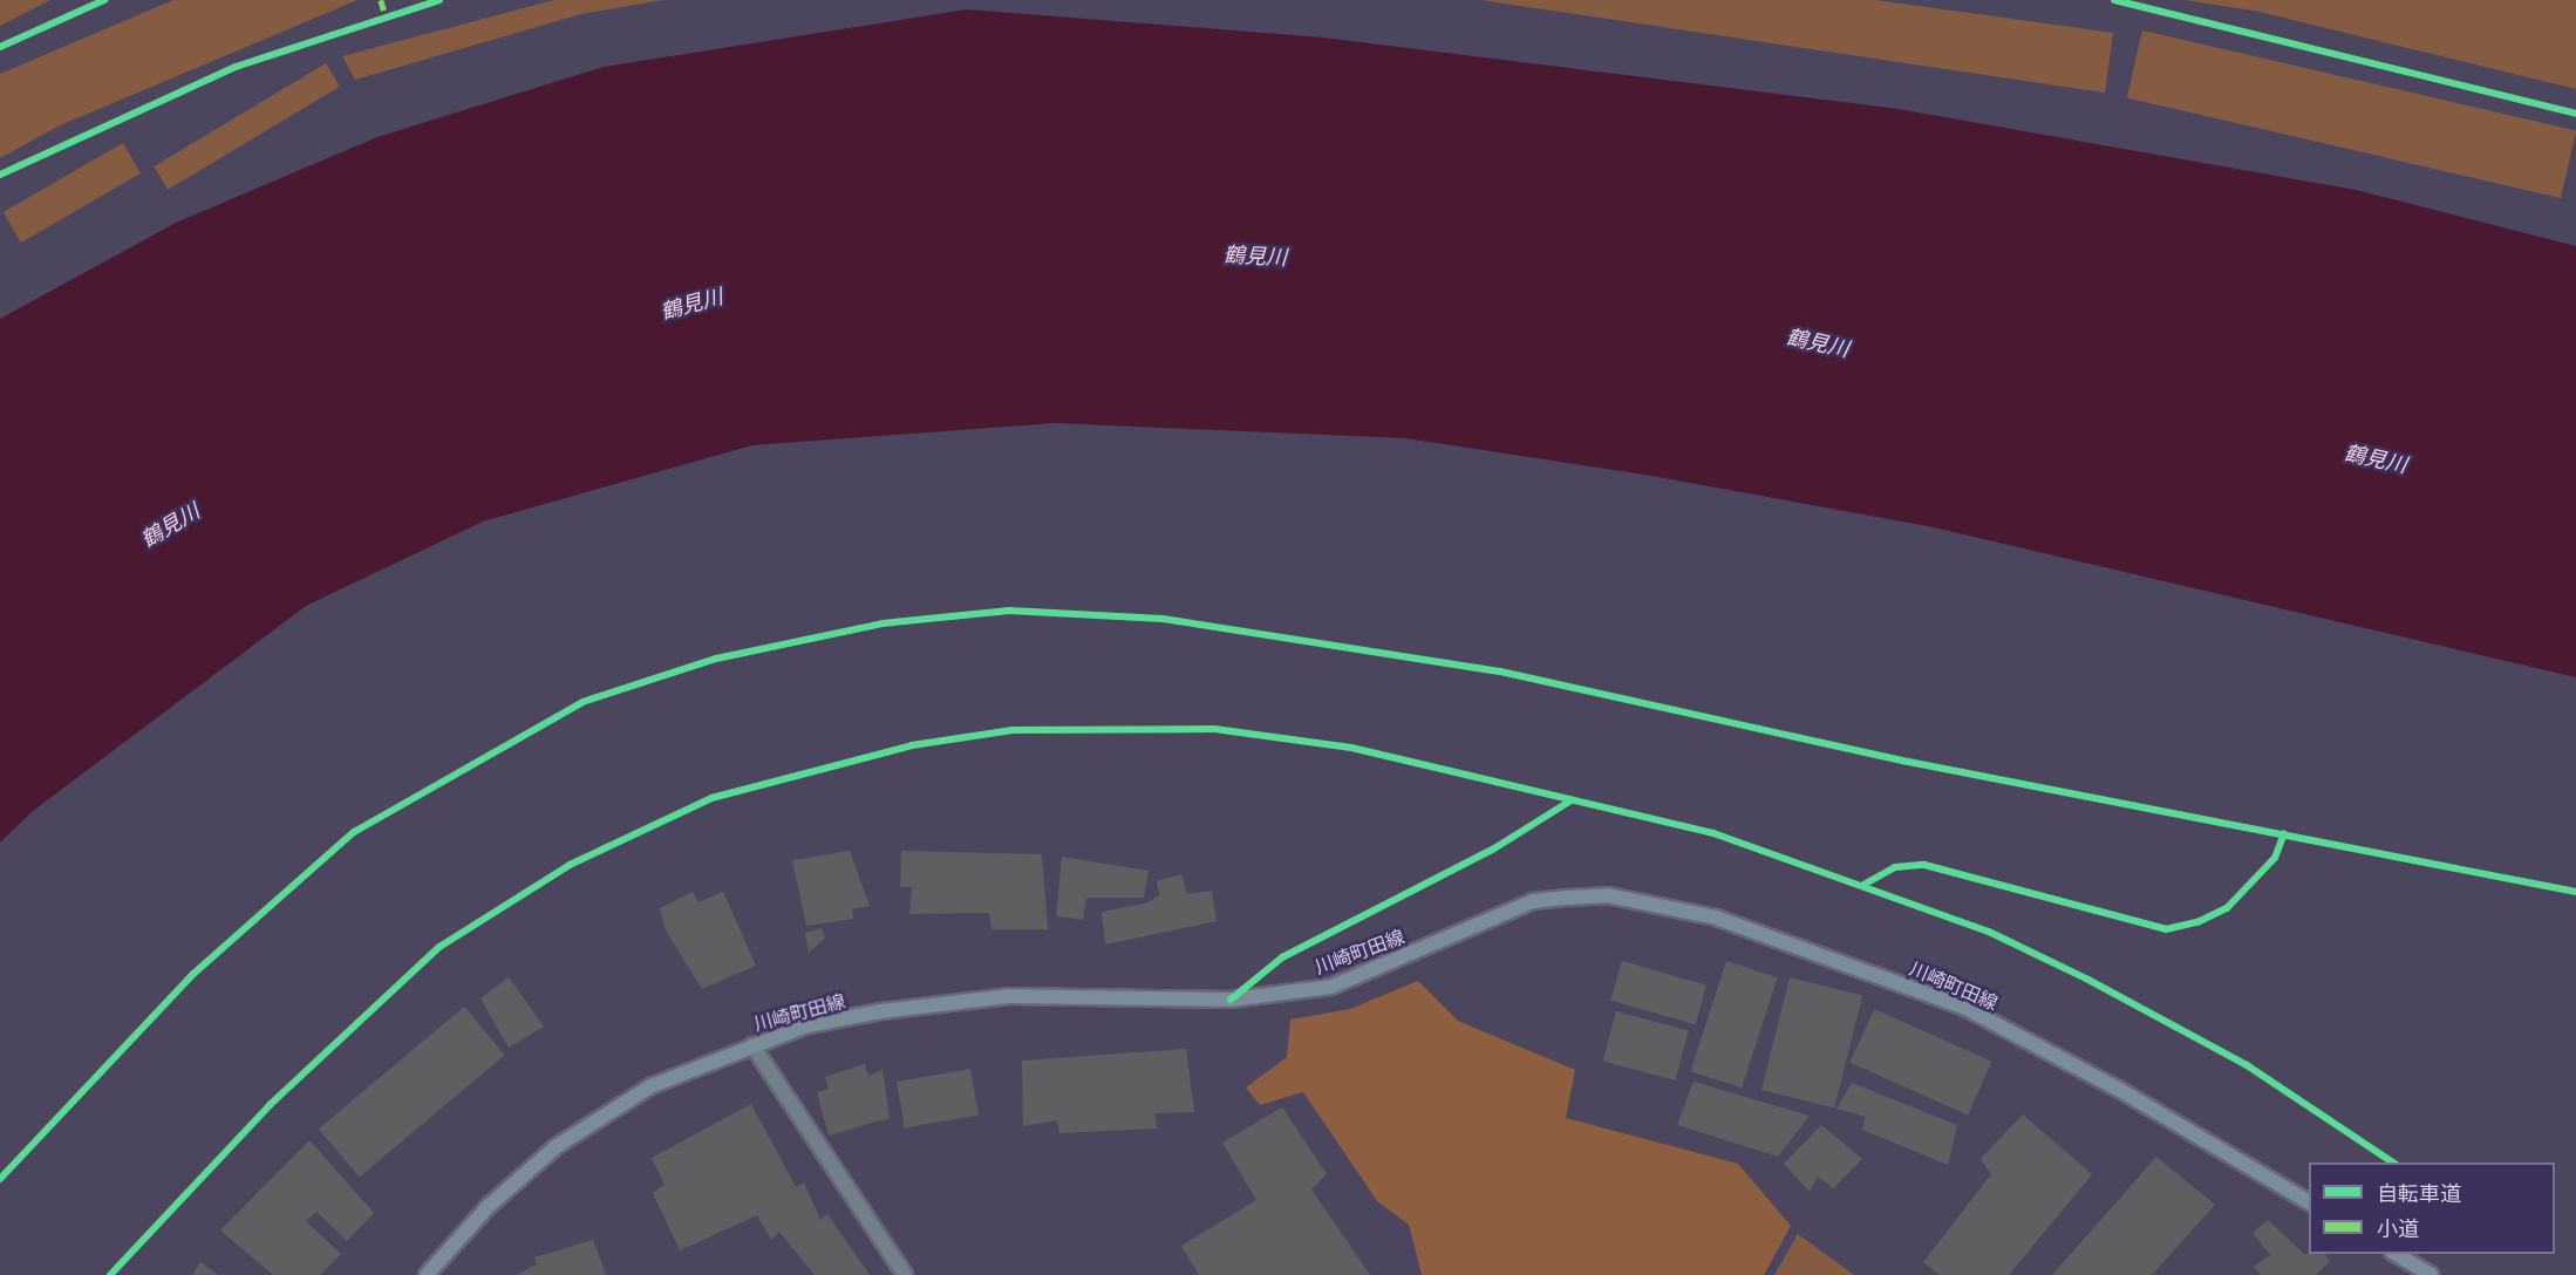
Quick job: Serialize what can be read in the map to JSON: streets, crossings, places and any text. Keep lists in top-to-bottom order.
{
  "streets": {
    "main road": ["川崎町田線"]
  },
  "water": ["鶴見川"],
  "legend": ["自転車道", "小道"]
}
